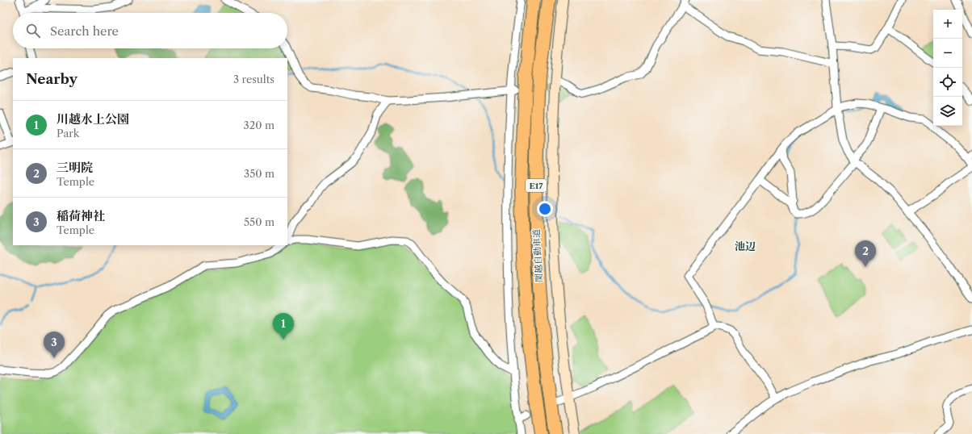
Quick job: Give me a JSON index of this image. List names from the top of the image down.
{
  "streets": {
    "highway": ["E17", "関越自動車道"]
  },
  "districts": ["池辺"],
  "page": {
    "map_buttons": ["+", "−"],
    "search": "Search here",
    "heading": ["Nearby", "3 results"],
    "list": [
      {
        "mark": "1",
        "name": "川越水上公園",
        "note": "Park",
        "value": "320 m"
      },
      {
        "mark": "2",
        "name": "三明院",
        "note": "Temple",
        "value": "350 m"
      },
      {
        "mark": "3",
        "name": "稲荷神社",
        "note": "Temple",
        "value": "550 m"
      }
    ],
    "pins": ["2", "1", "3"]
  }
}
